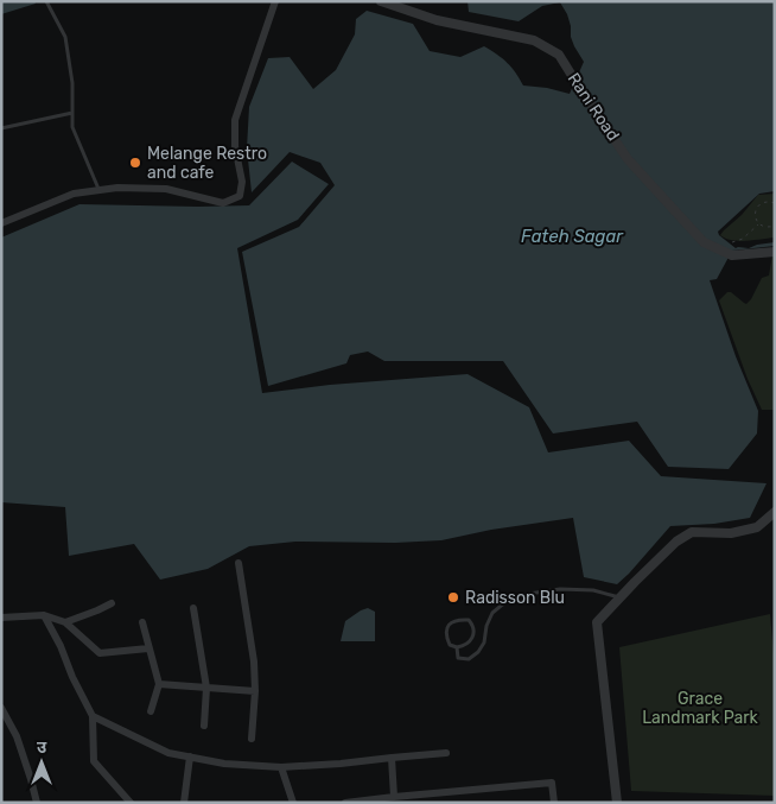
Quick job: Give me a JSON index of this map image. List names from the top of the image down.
{
  "streets": {
    "street": ["Rani Road"]
  },
  "water": ["Fateh Sagar"],
  "parks": ["Grace Landmark Park"],
  "places": ["Melange Restro and cafe", "Radisson Blu"],
  "north": "top"
}
